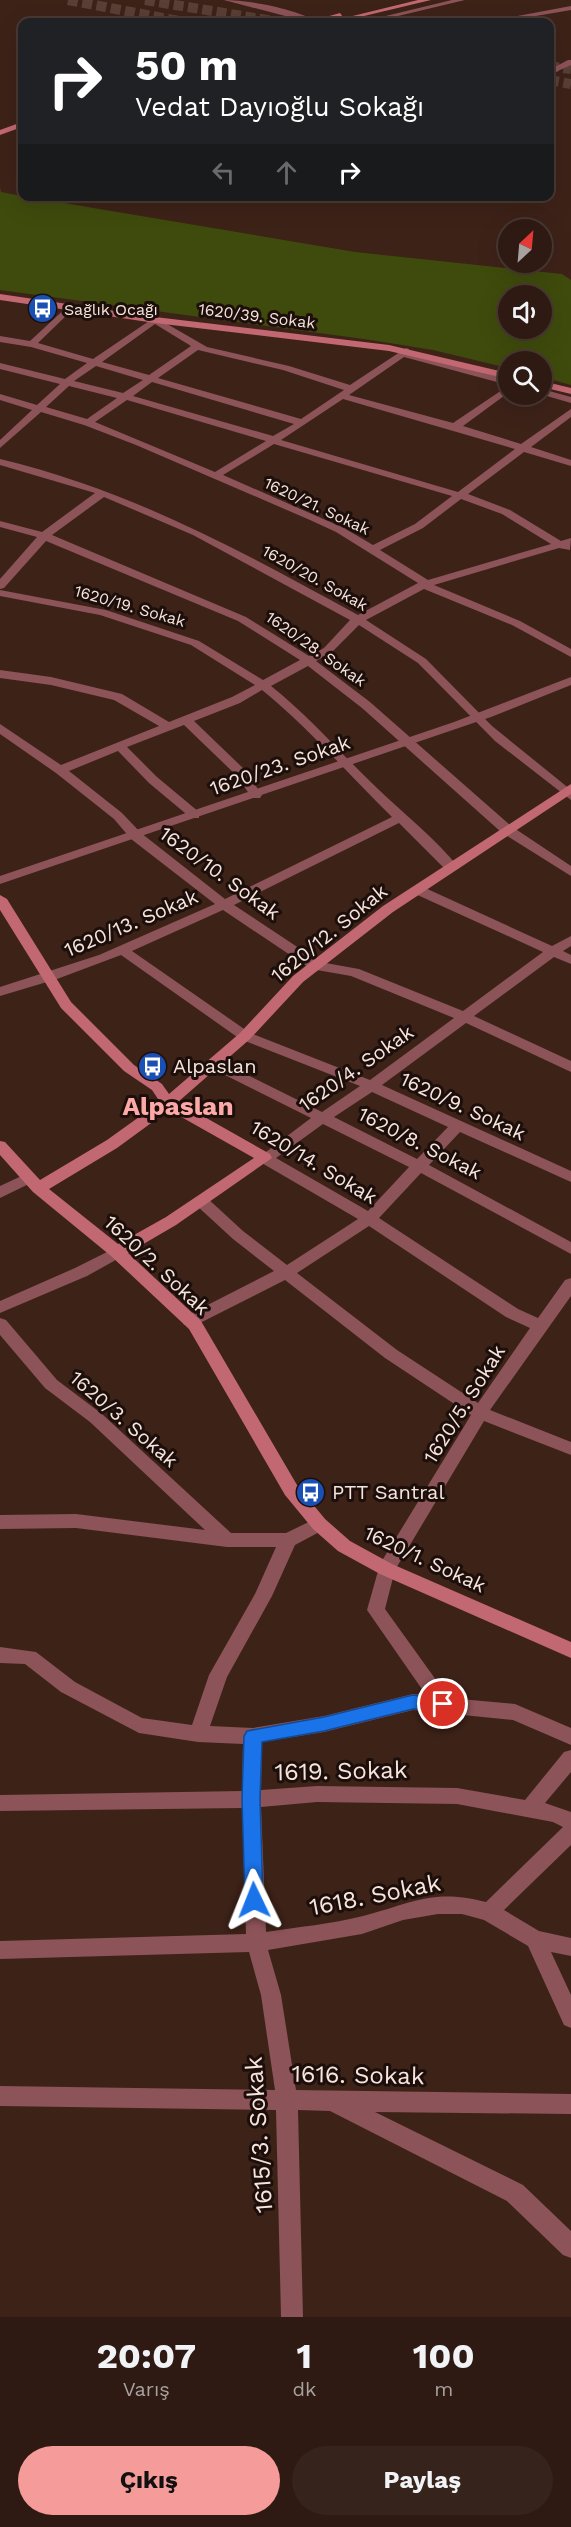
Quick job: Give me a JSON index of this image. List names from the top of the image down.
{
  "streets": {
    "main road": [
      "1620/39. Sokak",
      "1620/12. Sokak",
      "1620/4. Sokak",
      "1620/14. Sokak",
      "1620/2. Sokak",
      "1620/1. Sokak"
    ],
    "street": [
      "1620/21. Sokak",
      "1620/20. Sokak",
      "1620/19. Sokak",
      "1620/28. Sokak",
      "1620/23. Sokak",
      "1620/10. Sokak",
      "1620/13. Sokak",
      "1620/9. Sokak",
      "1620/8. Sokak",
      "1620/5. Sokak",
      "1620/3. Sokak",
      "1619. Sokak",
      "1618. Sokak",
      "1616. Sokak",
      "1615/3. Sokak"
    ]
  },
  "crossings": [
    ["1620/20. Sokak", "1620/23. Sokak"],
    ["1620/20. Sokak", "1620/12. Sokak"],
    ["1620/19. Sokak", "1620/23. Sokak"],
    ["1620/19. Sokak", "1620/13. Sokak"],
    ["1620/19. Sokak", "1620/12. Sokak"],
    ["1620/28. Sokak", "1620/23. Sokak"],
    ["1620/28. Sokak", "1620/12. Sokak"],
    ["1620/23. Sokak", "1620/10. Sokak"],
    ["1620/10. Sokak", "1620/13. Sokak"],
    ["1620/10. Sokak", "1620/12. Sokak"],
    ["1620/10. Sokak", "1620/4. Sokak"],
    ["1620/13. Sokak", "1620/9. Sokak"],
    ["1620/13. Sokak", "1620/14. Sokak"],
    ["1620/12. Sokak", "1620/9. Sokak"],
    ["1620/12. Sokak", "1620/8. Sokak"],
    ["1620/12. Sokak", "1620/14. Sokak"],
    ["1620/12. Sokak", "1620/2. Sokak"],
    ["1620/4. Sokak", "1620/9. Sokak"],
    ["1620/4. Sokak", "1620/8. Sokak"],
    ["1620/4. Sokak", "1620/14. Sokak"],
    ["1620/4. Sokak", "1620/2. Sokak"],
    ["1620/14. Sokak", "1620/5. Sokak"],
    ["1620/2. Sokak", "1620/1. Sokak"],
    ["1620/5. Sokak", "1620/1. Sokak"],
    ["1619. Sokak", "1615/3. Sokak"],
    ["1618. Sokak", "1615/3. Sokak"],
    ["1616. Sokak", "1615/3. Sokak"]
  ],
  "districts": ["Alpaslan"],
  "places": {
    "bus stop": ["Sağlık Ocağı", "Alpaslan", "PTT Santral"]
  },
  "north": "top right",
  "page": {
    "turn": ["50 m", "Vedat Dayıoğlu Sokağı"],
    "eta": [
      "20:07",
      "Varış",
      "1",
      "dk",
      "100",
      "m"
    ],
    "buttons": ["Çıkış", "Paylaş"]
  }
}
